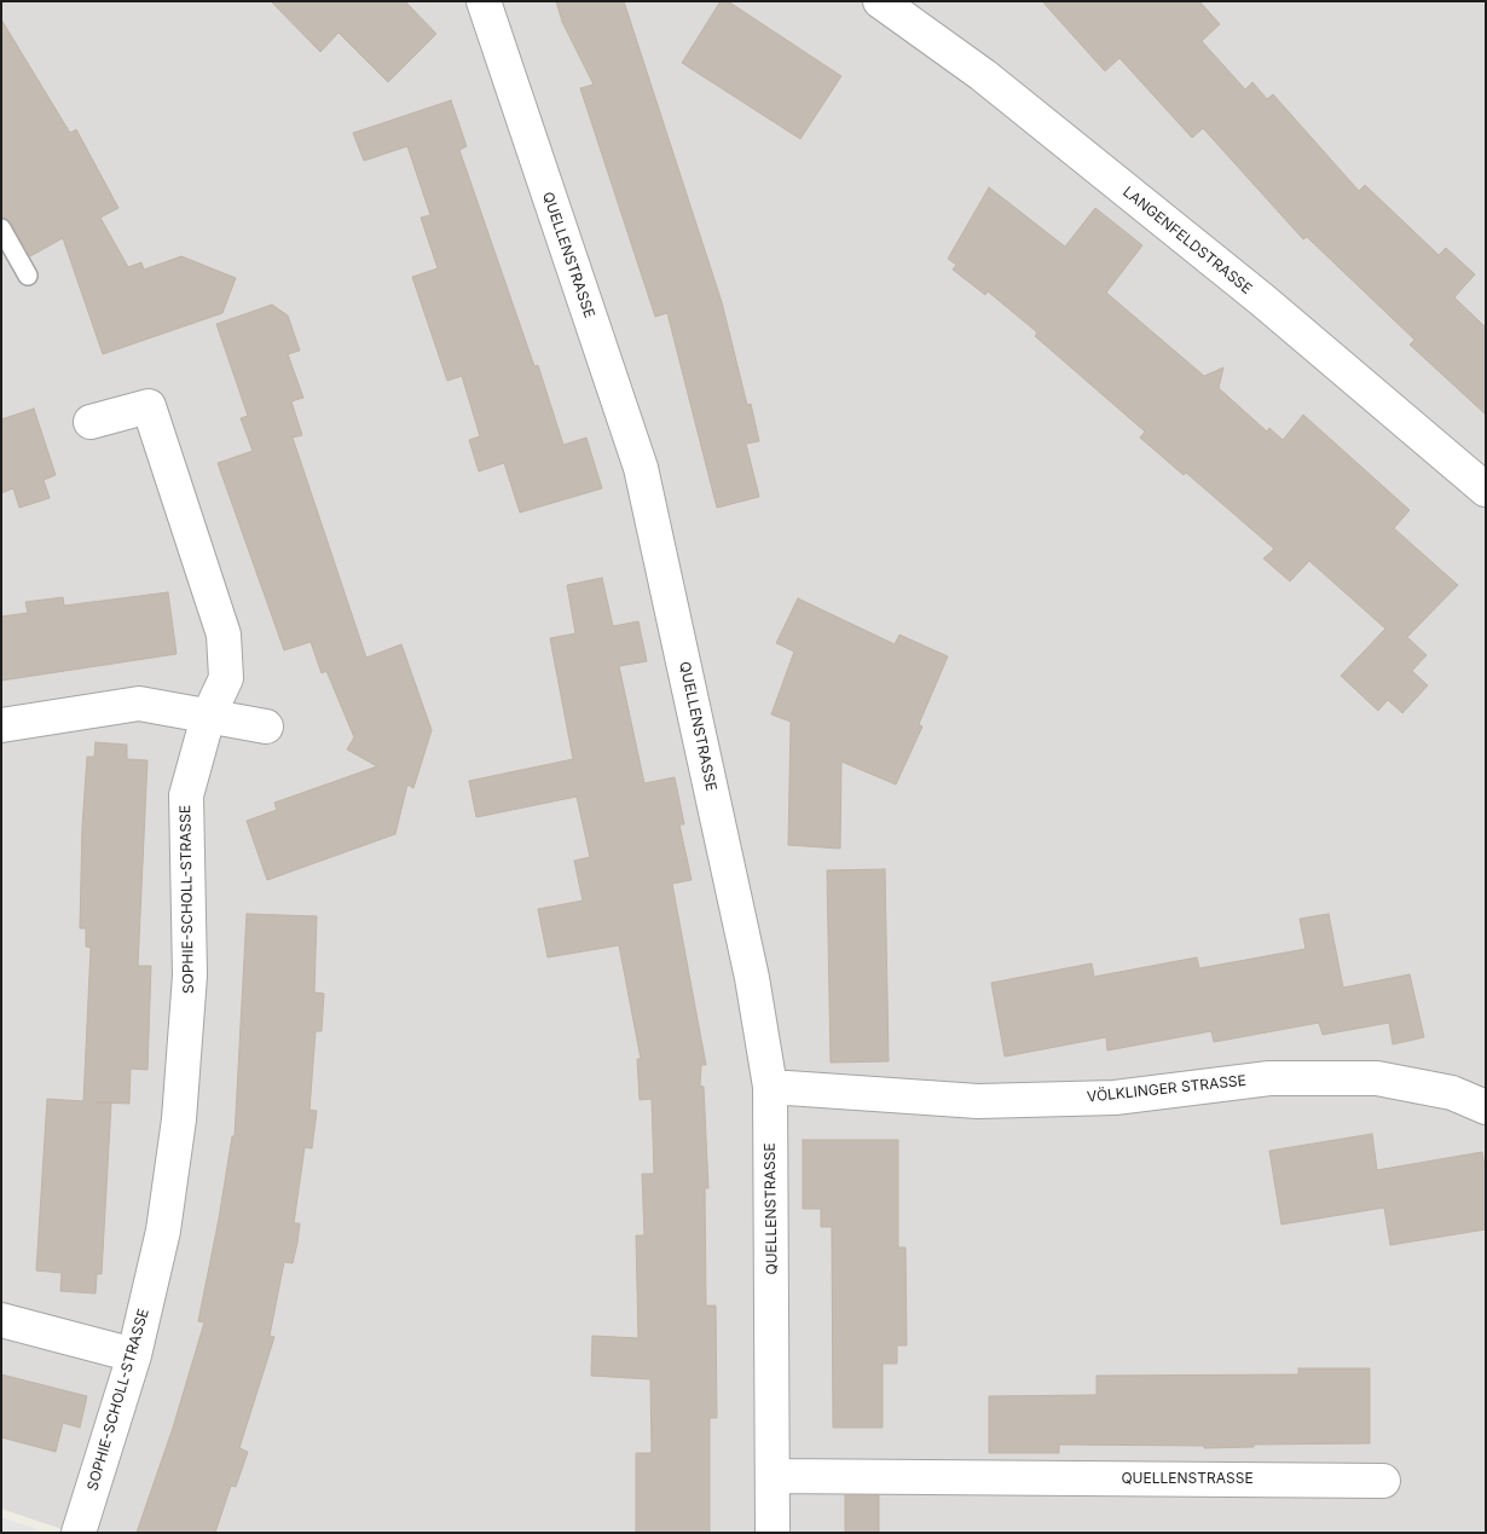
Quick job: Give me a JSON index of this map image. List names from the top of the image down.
{
  "streets": {
    "street": [
      "LANGENFELDSTRASSE",
      "QUELLENSTRASSE",
      "SOPHIE-SCHOLL-STRASSE",
      "VÖLKLINGER STRASSE"
    ]
  },
  "crossings": [
    ["QUELLENSTRASSE", "VÖLKLINGER STRASSE"]
  ]
}
